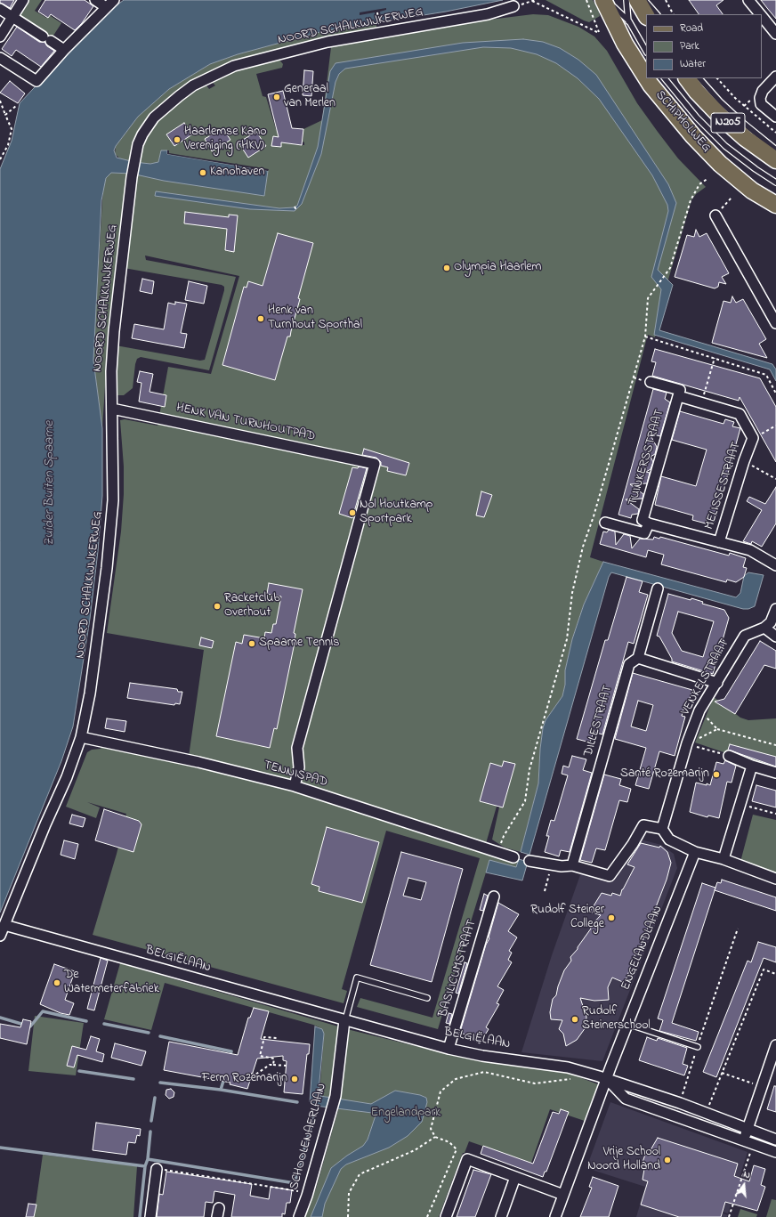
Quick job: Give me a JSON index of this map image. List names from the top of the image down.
{
  "streets": {
    "main road": ["SCHIPHOLWEG", "N205"],
    "street": [
      "NOORD SCHALKWIJKERWEG",
      "HENK VAN TURNHOUTPAD",
      "TUINKERSSTRAAT",
      "MELISSESTRAAT",
      "VENKELSTRAAT",
      "DILLESTRAAT",
      "TENNISPAD",
      "ENGELANDLAAN",
      "BELGIËLAAN",
      "BASILICUMSTRAAT",
      "SCHOOLENAERLAAN"
    ]
  },
  "crossings": [
    ["NOORD SCHALKWIJKERWEG", "HENK VAN TURNHOUTPAD"],
    ["NOORD SCHALKWIJKERWEG", "TENNISPAD"],
    ["NOORD SCHALKWIJKERWEG", "BELGIËLAAN"],
    ["HENK VAN TURNHOUTPAD", "TENNISPAD"],
    ["TUINKERSSTRAAT", "MELISSESTRAAT"],
    ["ENGELANDLAAN", "BELGIËLAAN"],
    ["BELGIËLAAN", "BASILICUMSTRAAT"],
    ["BELGIËLAAN", "SCHOOLENAERLAAN"]
  ],
  "water": ["Zuider Buiten Spaarne"],
  "parks": ["Engelandpark"],
  "places": [
    "Generaal van Merlen",
    "Haarlemse Kano Vereniging (HKV)",
    "Kanohaven",
    "Olympia Haarlem",
    "Henk van Turnhout Sporthal",
    "Nol Houtkamp Sportpark",
    "Racketclub Overhout",
    "Spaarne Tennis",
    "Santé Rozemarijn",
    "Rudolf Steiner College",
    "De Watermeterfabriek",
    "Rudolf Steinerschool",
    "Ferm Rozemarijn",
    "Vrije School Noord Holland"
  ],
  "legend": ["Road", "Park", "Water"],
  "north": "top"
}
